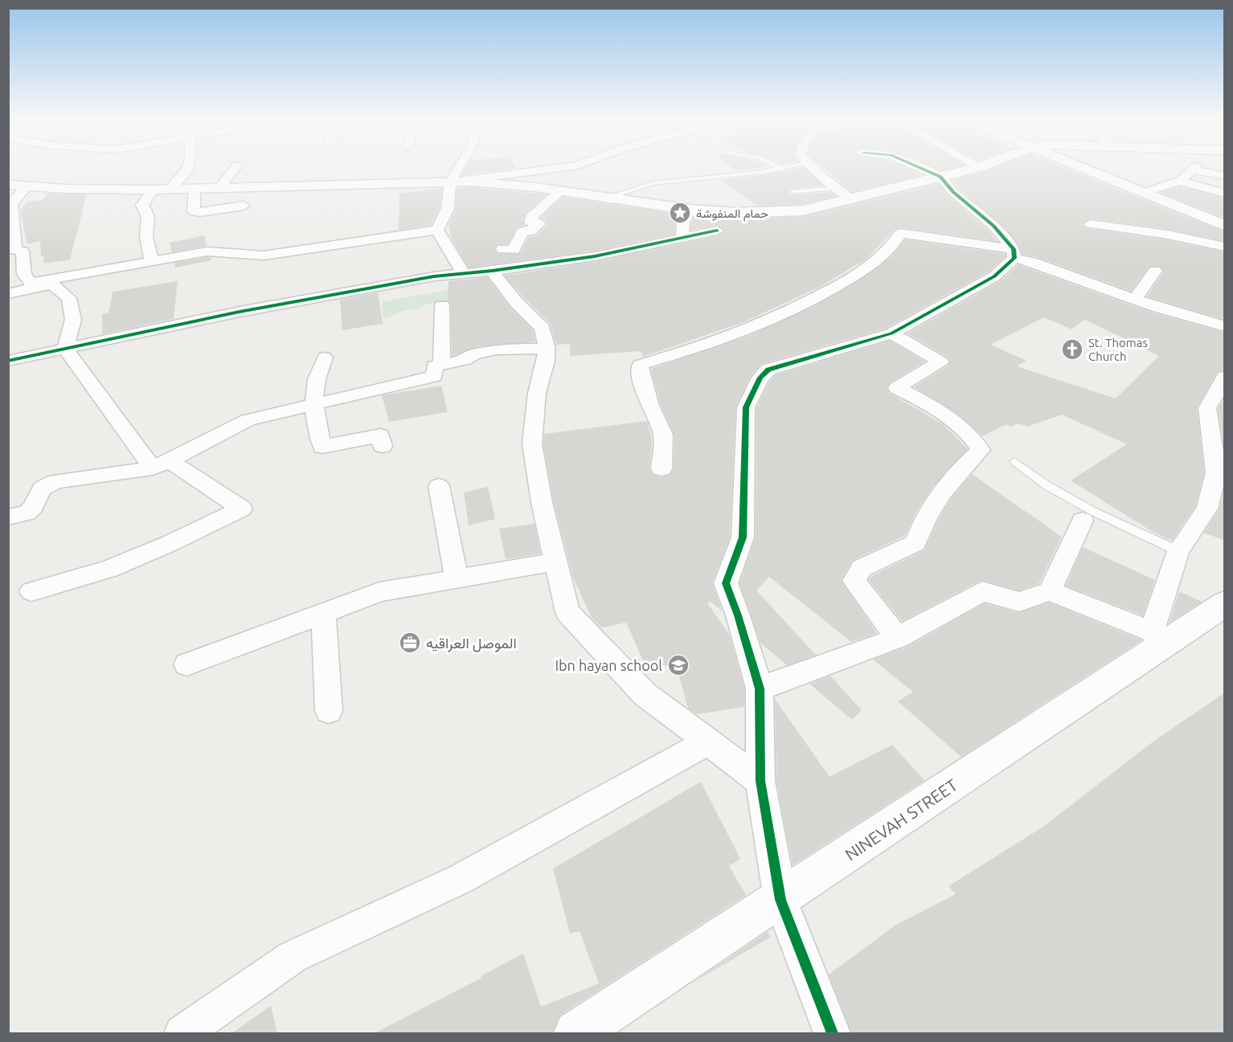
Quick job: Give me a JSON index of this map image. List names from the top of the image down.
{
  "streets": {
    "main road": ["NINEVAH STREET"]
  },
  "places": {
    "place": ["حمام المنفوشة"],
    "church": ["St. Thomas Church"],
    "office": ["الموصل العراقيه"],
    "school or university": ["Ibn hayan school"]
  }
}
